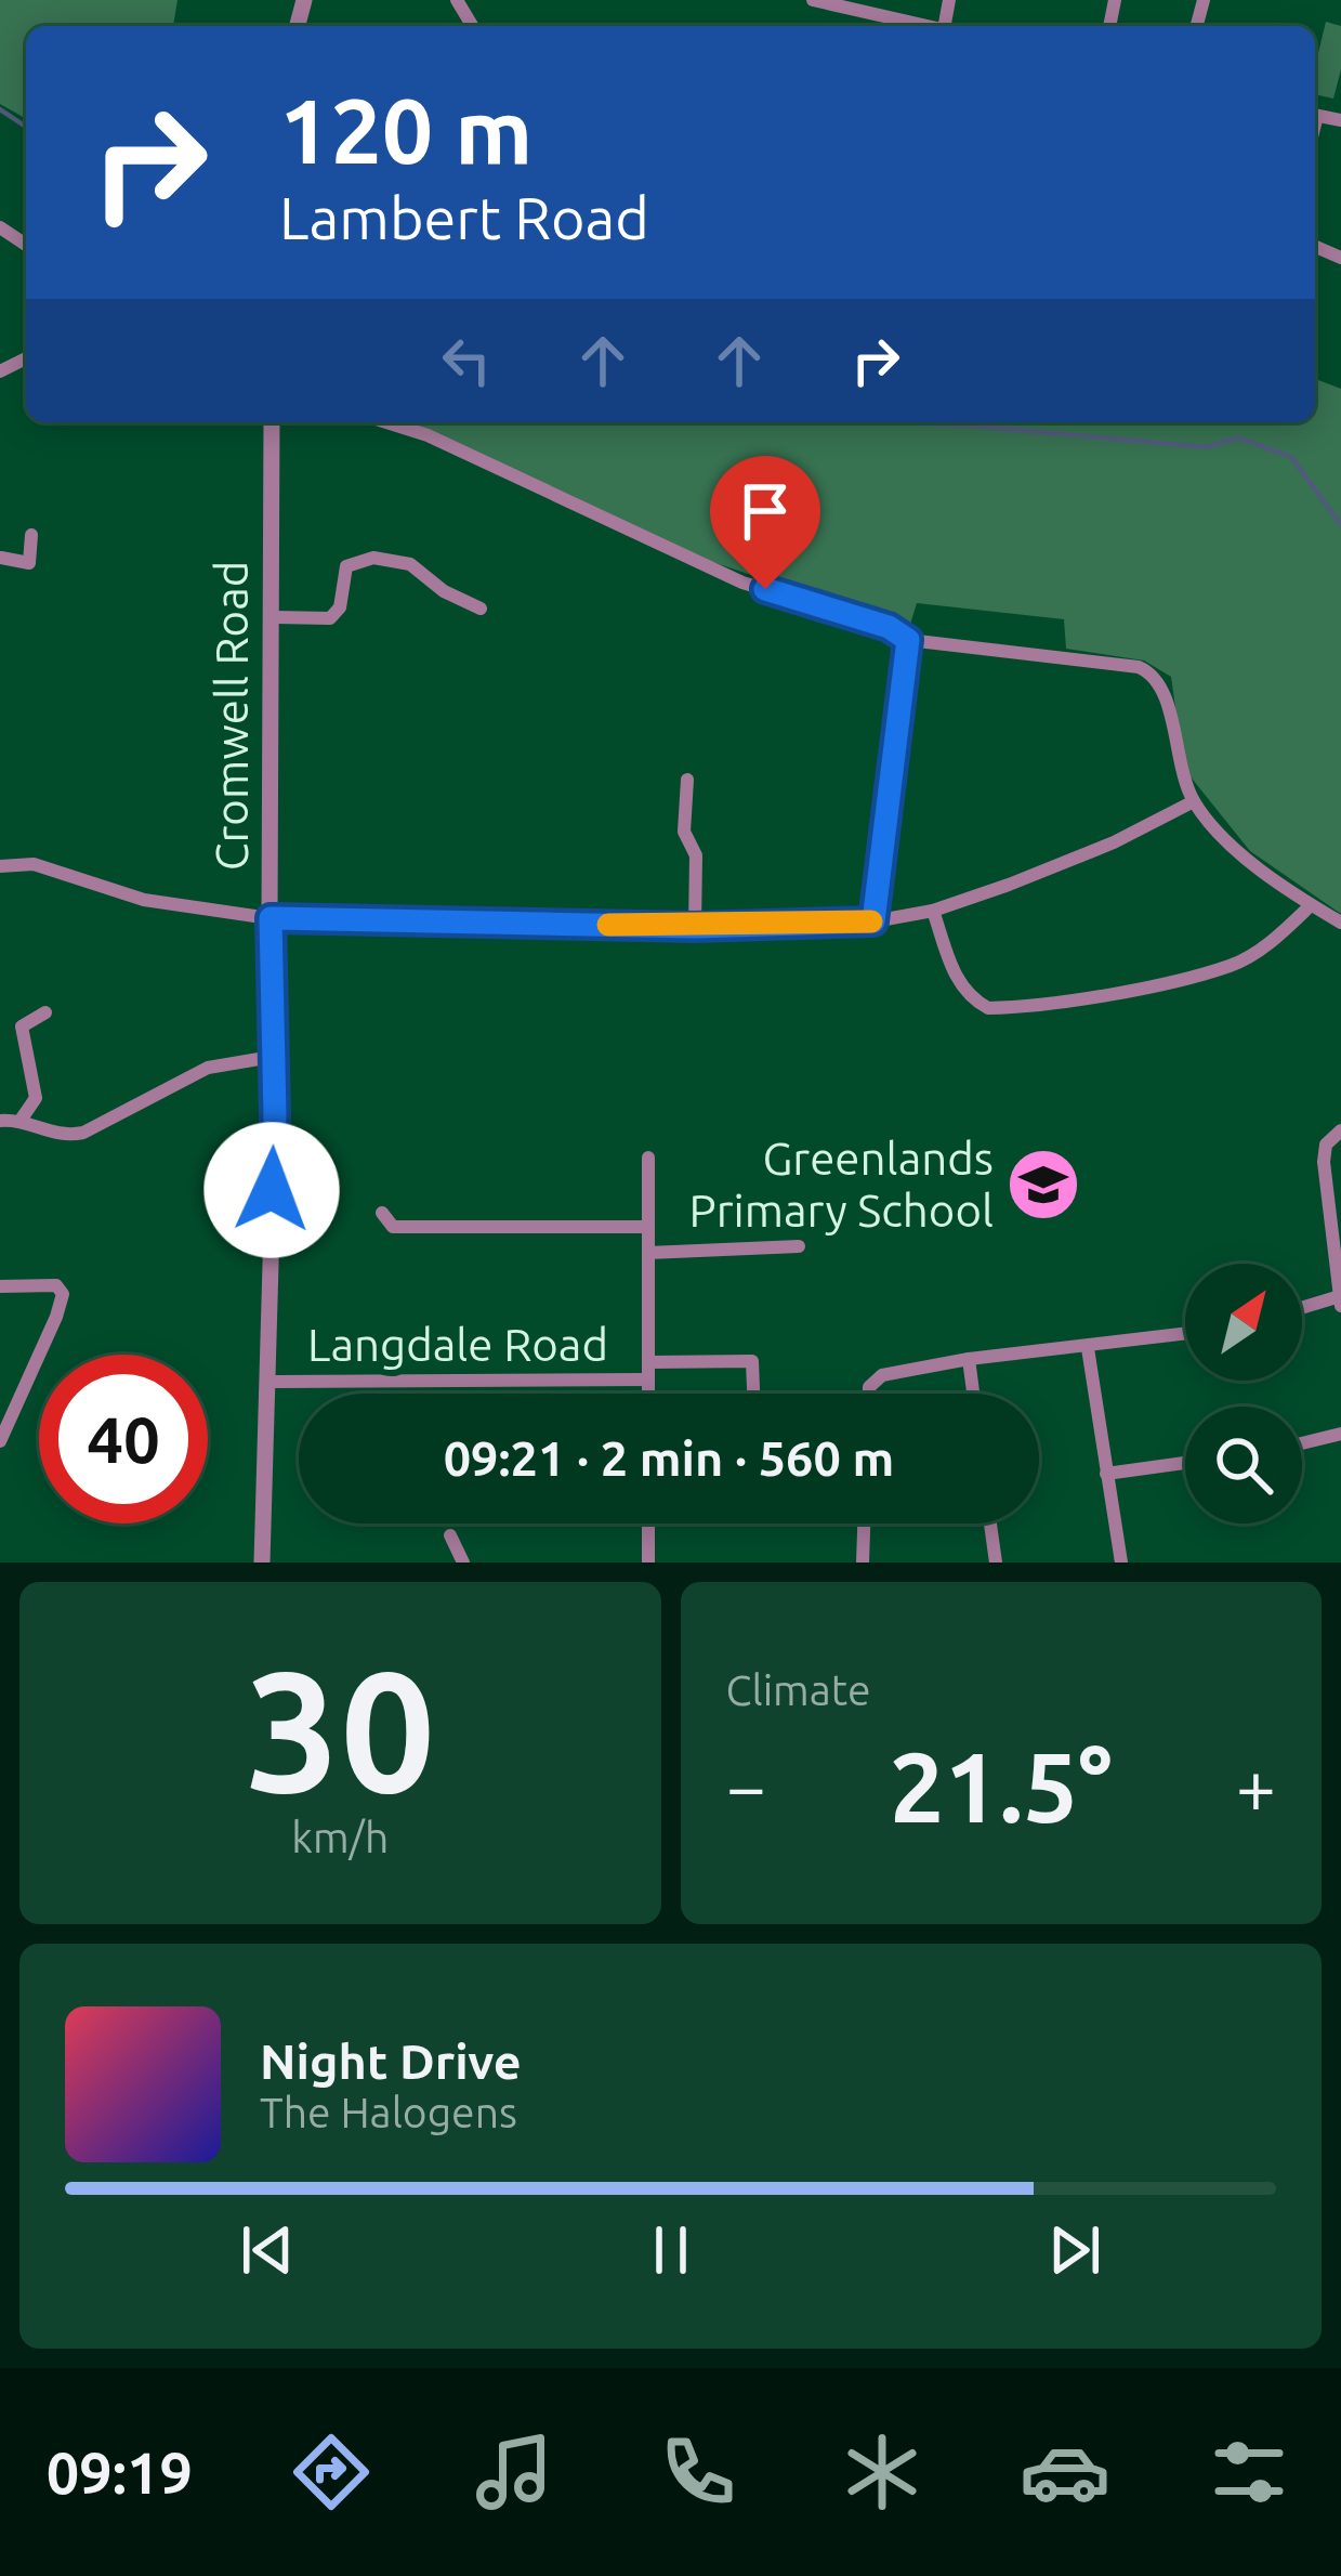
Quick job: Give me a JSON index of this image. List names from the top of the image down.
{
  "streets": {
    "street": ["Cromwell Road", "Langdale Road"]
  },
  "crossings": [
    ["Cromwell Road", "Langdale Road"]
  ],
  "places": {
    "school or university": ["Greenlands Primary School"]
  },
  "north": "top right",
  "page": {
    "turn": ["120 m", "Lambert Road"],
    "limit": "40",
    "trip": "09:21 · 2 min · 560 m",
    "tile": [
      ["30", "km/h"],
      "Climate"
    ],
    "heat": ["−", "21.5°", "+"],
    "song": ["Night Drive", "The Halogens"],
    "tabs": "09:19"
  }
}
